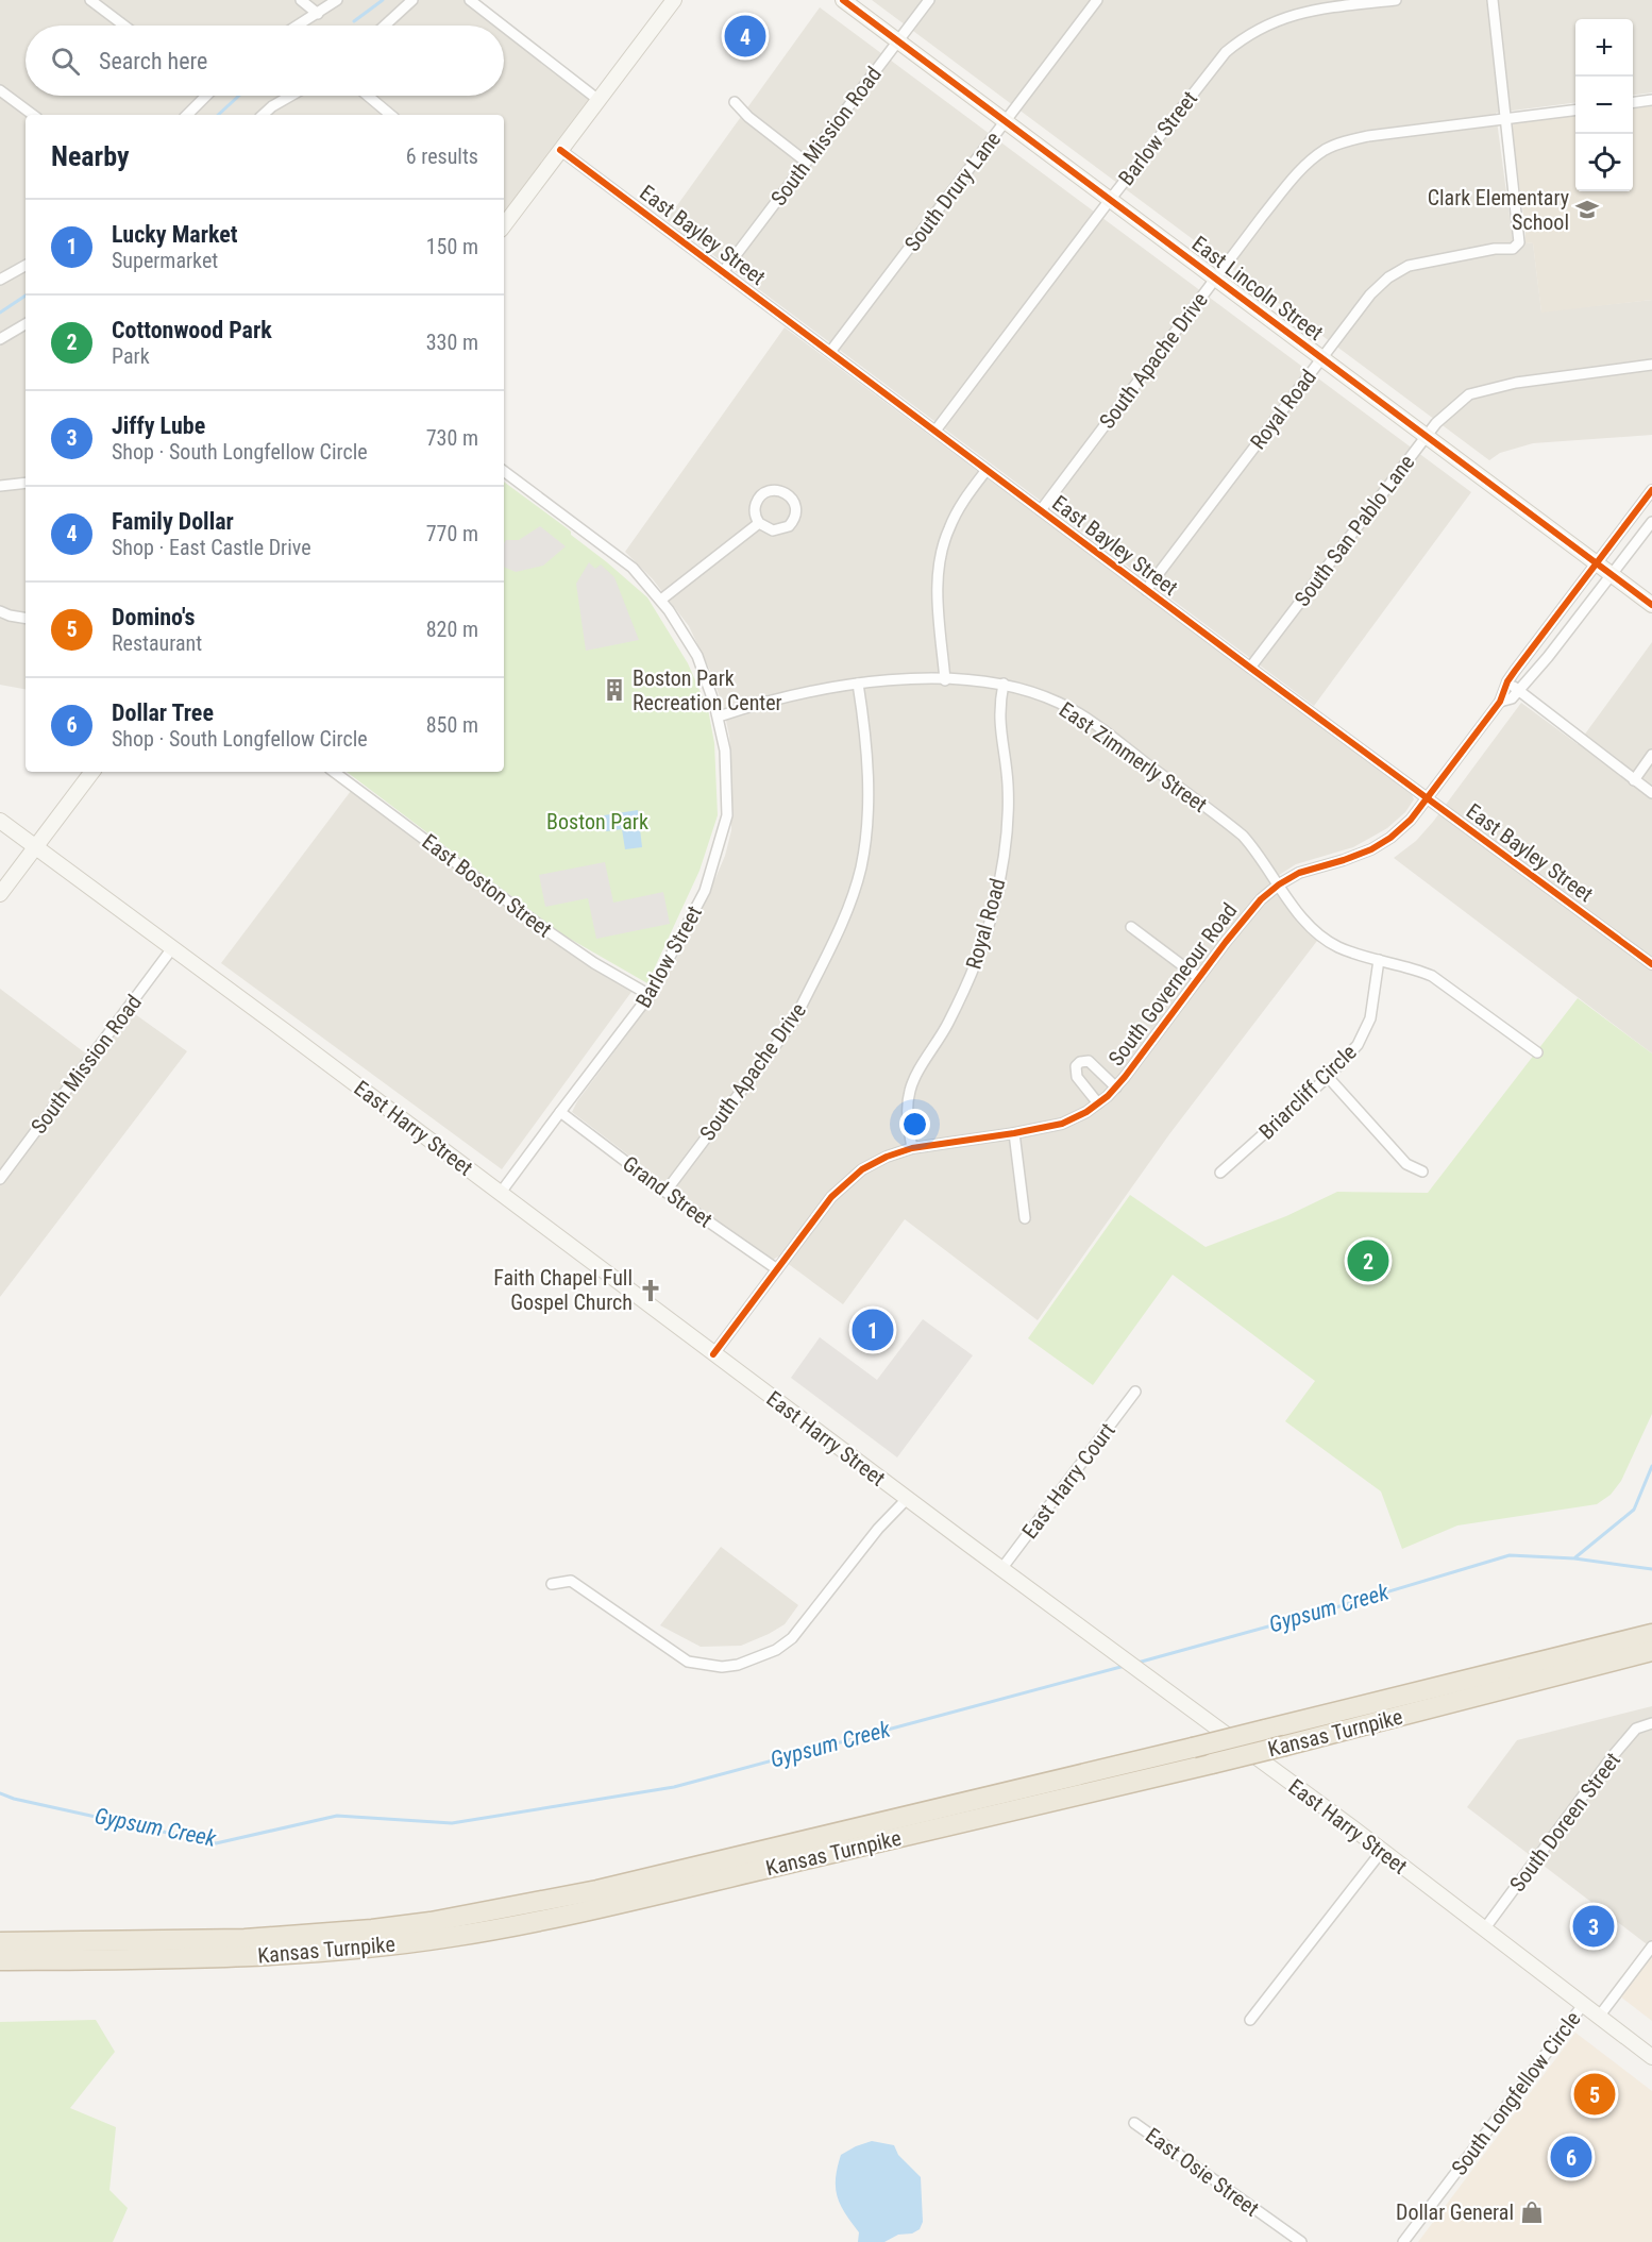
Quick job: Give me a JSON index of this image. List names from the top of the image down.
{
  "streets": {
    "highway": ["Kansas Turnpike"],
    "main road": ["East Lincoln Street", "East Harry Street"],
    "street": [
      "South Mission Road",
      "Barlow Street",
      "South Drury Lane",
      "East Bayley Street",
      "South Apache Drive",
      "Royal Road",
      "South San Pablo Lane",
      "East Zimmerly Street",
      "East Boston Street",
      "South Governeour Road",
      "Briarcliff Circle",
      "Grand Street",
      "East Harry Court",
      "South Doreen Street",
      "South Longfellow Circle",
      "East Osie Street"
    ]
  },
  "crossings": [
    ["South Mission Road", "East Bayley Street"],
    ["South Mission Road", "East Lincoln Street"],
    ["South Mission Road", "East Harry Street"],
    ["Barlow Street", "East Bayley Street"],
    ["Barlow Street", "East Lincoln Street"],
    ["Barlow Street", "East Zimmerly Street"],
    ["Barlow Street", "East Boston Street"],
    ["Barlow Street", "East Harry Street"],
    ["Barlow Street", "Grand Street"],
    ["South Drury Lane", "East Bayley Street"],
    ["South Drury Lane", "East Lincoln Street"],
    ["East Bayley Street", "South Apache Drive"],
    ["East Bayley Street", "Royal Road"],
    ["East Bayley Street", "South San Pablo Lane"],
    ["East Bayley Street", "South Governeour Road"],
    ["East Lincoln Street", "South Apache Drive"],
    ["East Lincoln Street", "Royal Road"],
    ["East Lincoln Street", "South San Pablo Lane"],
    ["East Lincoln Street", "South Governeour Road"],
    ["South Apache Drive", "Royal Road"],
    ["South Apache Drive", "East Zimmerly Street"],
    ["South Apache Drive", "Grand Street"],
    ["Royal Road", "East Zimmerly Street"],
    ["Royal Road", "South Governeour Road"],
    ["East Zimmerly Street", "South Governeour Road"],
    ["East Zimmerly Street", "Briarcliff Circle"],
    ["South Governeour Road", "East Harry Street"],
    ["South Governeour Road", "Grand Street"],
    ["East Harry Street", "East Harry Court"],
    ["East Harry Street", "South Doreen Street"],
    ["East Harry Street", "South Longfellow Circle"]
  ],
  "water": ["Gypsum Creek"],
  "parks": ["Boston Park"],
  "places": {
    "school or university": ["Clark Elementary School"],
    "building": ["Boston Park Recreation Center"],
    "church": ["Faith Chapel Full Gospel Church"],
    "shop": ["Dollar General"]
  },
  "page": {
    "pins": [
      "4",
      "2",
      "1",
      "3",
      "5",
      "6"
    ],
    "map_buttons": ["+", "−"],
    "search": "Search here",
    "heading": ["Nearby", "6 results"],
    "list": [
      {
        "mark": "1",
        "name": "Lucky Market",
        "note": "Supermarket",
        "value": "150 m"
      },
      {
        "mark": "2",
        "name": "Cottonwood Park",
        "note": "Park",
        "value": "330 m"
      },
      {
        "mark": "3",
        "name": "Jiffy Lube",
        "note": "Shop · South Longfellow Circle",
        "value": "730 m"
      },
      {
        "mark": "4",
        "name": "Family Dollar",
        "note": "Shop · East Castle Drive",
        "value": "770 m"
      },
      {
        "mark": "5",
        "name": "Domino's",
        "note": "Restaurant",
        "value": "820 m"
      },
      {
        "mark": "6",
        "name": "Dollar Tree",
        "note": "Shop · South Longfellow Circle",
        "value": "850 m"
      }
    ]
  }
}
